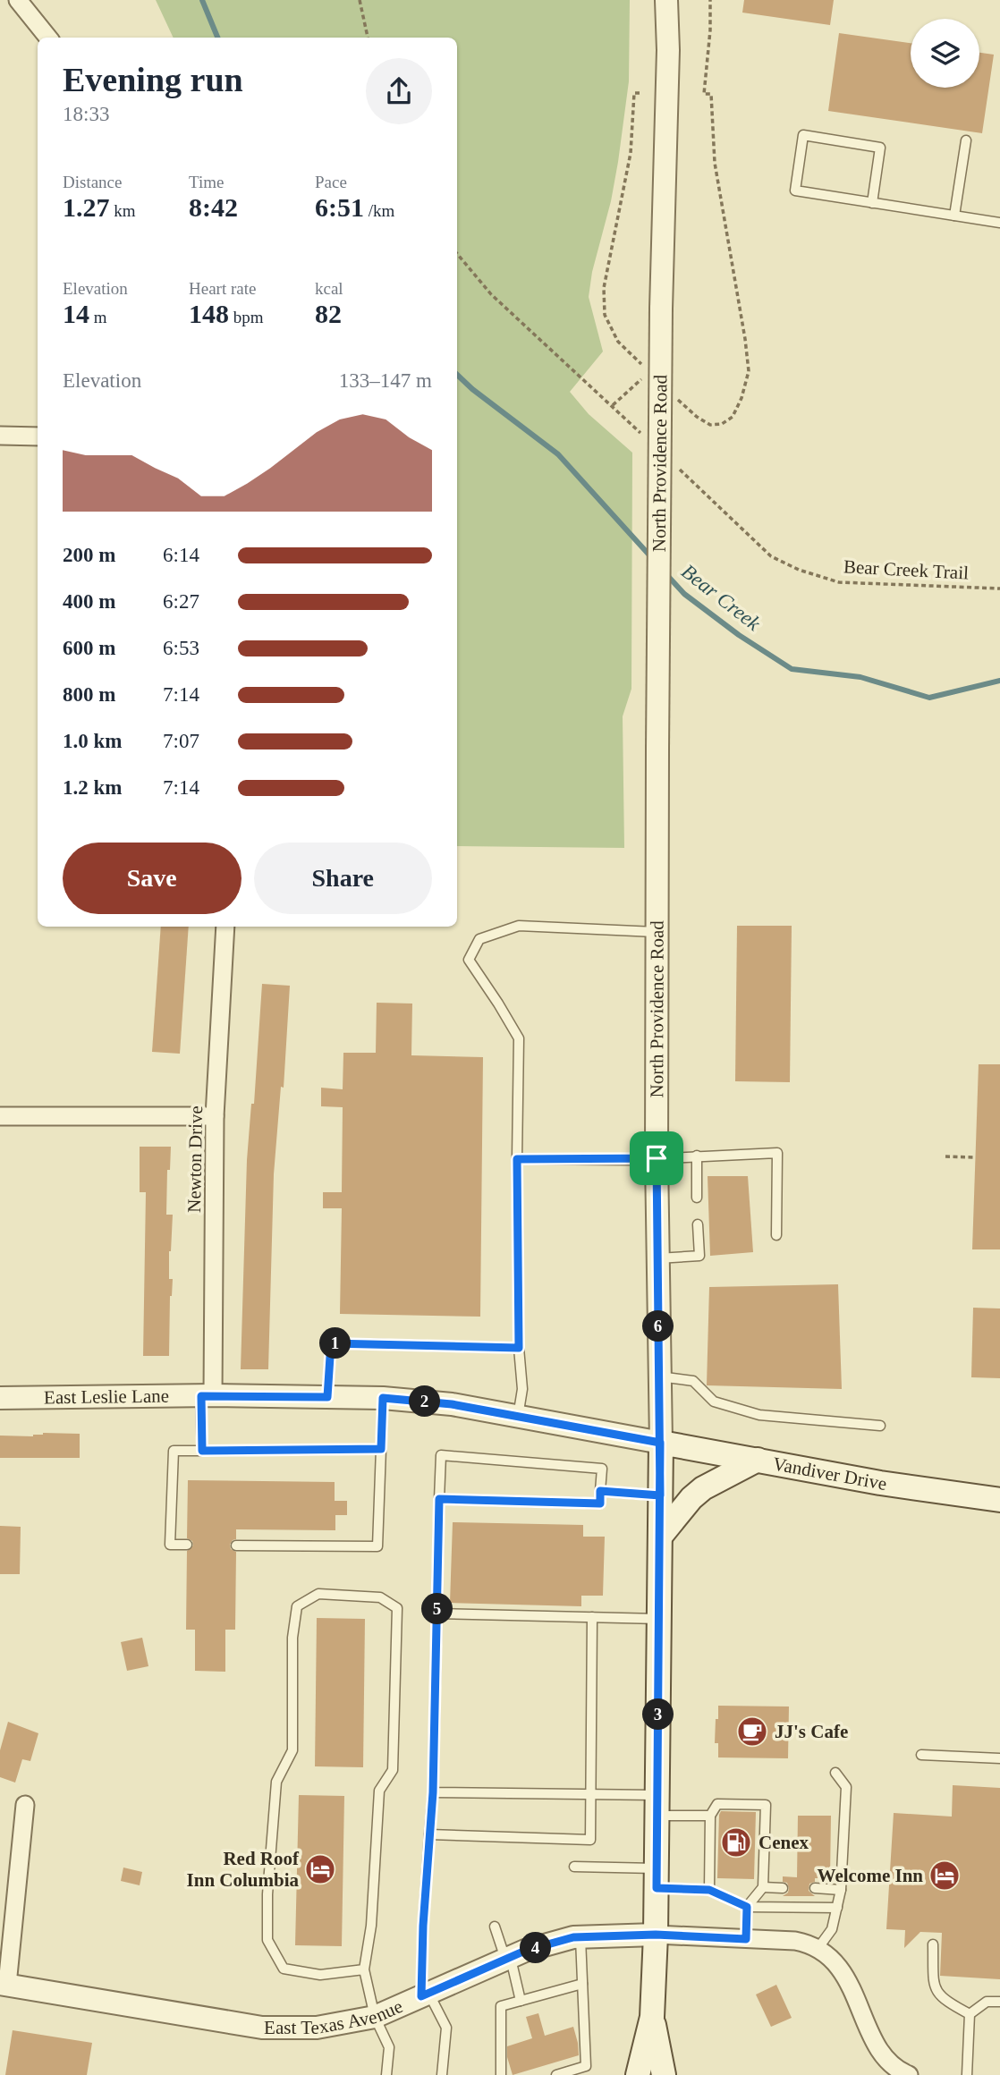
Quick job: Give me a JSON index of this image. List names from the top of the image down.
{
  "streets": {
    "main road": ["North Providence Road", "Vandiver Drive"],
    "street": ["Newton Drive", "East Leslie Lane", "East Texas Avenue"],
    "path": ["Bear Creek Trail"]
  },
  "crossings": [
    ["North Providence Road", "East Leslie Lane"],
    ["North Providence Road", "Vandiver Drive"],
    ["North Providence Road", "East Texas Avenue"],
    ["Newton Drive", "East Leslie Lane"],
    ["East Leslie Lane", "Vandiver Drive"]
  ],
  "water": ["Bear Creek"],
  "places": {
    "cafe": ["JJ's Cafe"],
    "fuel station": ["Cenex"],
    "hotel": ["Red Roof Inn Columbia", "Welcome Inn"]
  },
  "page": {
    "heading": ["Evening run", "18:33"],
    "stats": [
      ["Distance", "1.27 km"],
      ["Time", "8:42"],
      ["Pace", "6:51 /km"],
      ["Elevation", "14 m"],
      ["Heart rate", "148 bpm"],
      ["kcal", "82"]
    ],
    "chart": ["Elevation", "133–147 m"],
    "list": [
      {
        "name": "200 m",
        "note": "6:14"
      },
      {
        "name": "400 m",
        "note": "6:27"
      },
      {
        "name": "600 m",
        "note": "6:53"
      },
      {
        "name": "800 m",
        "note": "7:14"
      },
      {
        "name": "1.0 km",
        "note": "7:07"
      },
      {
        "name": "1.2 km",
        "note": "7:14"
      }
    ],
    "buttons": ["Save", "Share"],
    "pins": [
      "6",
      "1",
      "2",
      "5",
      "3",
      "4"
    ]
  }
}
